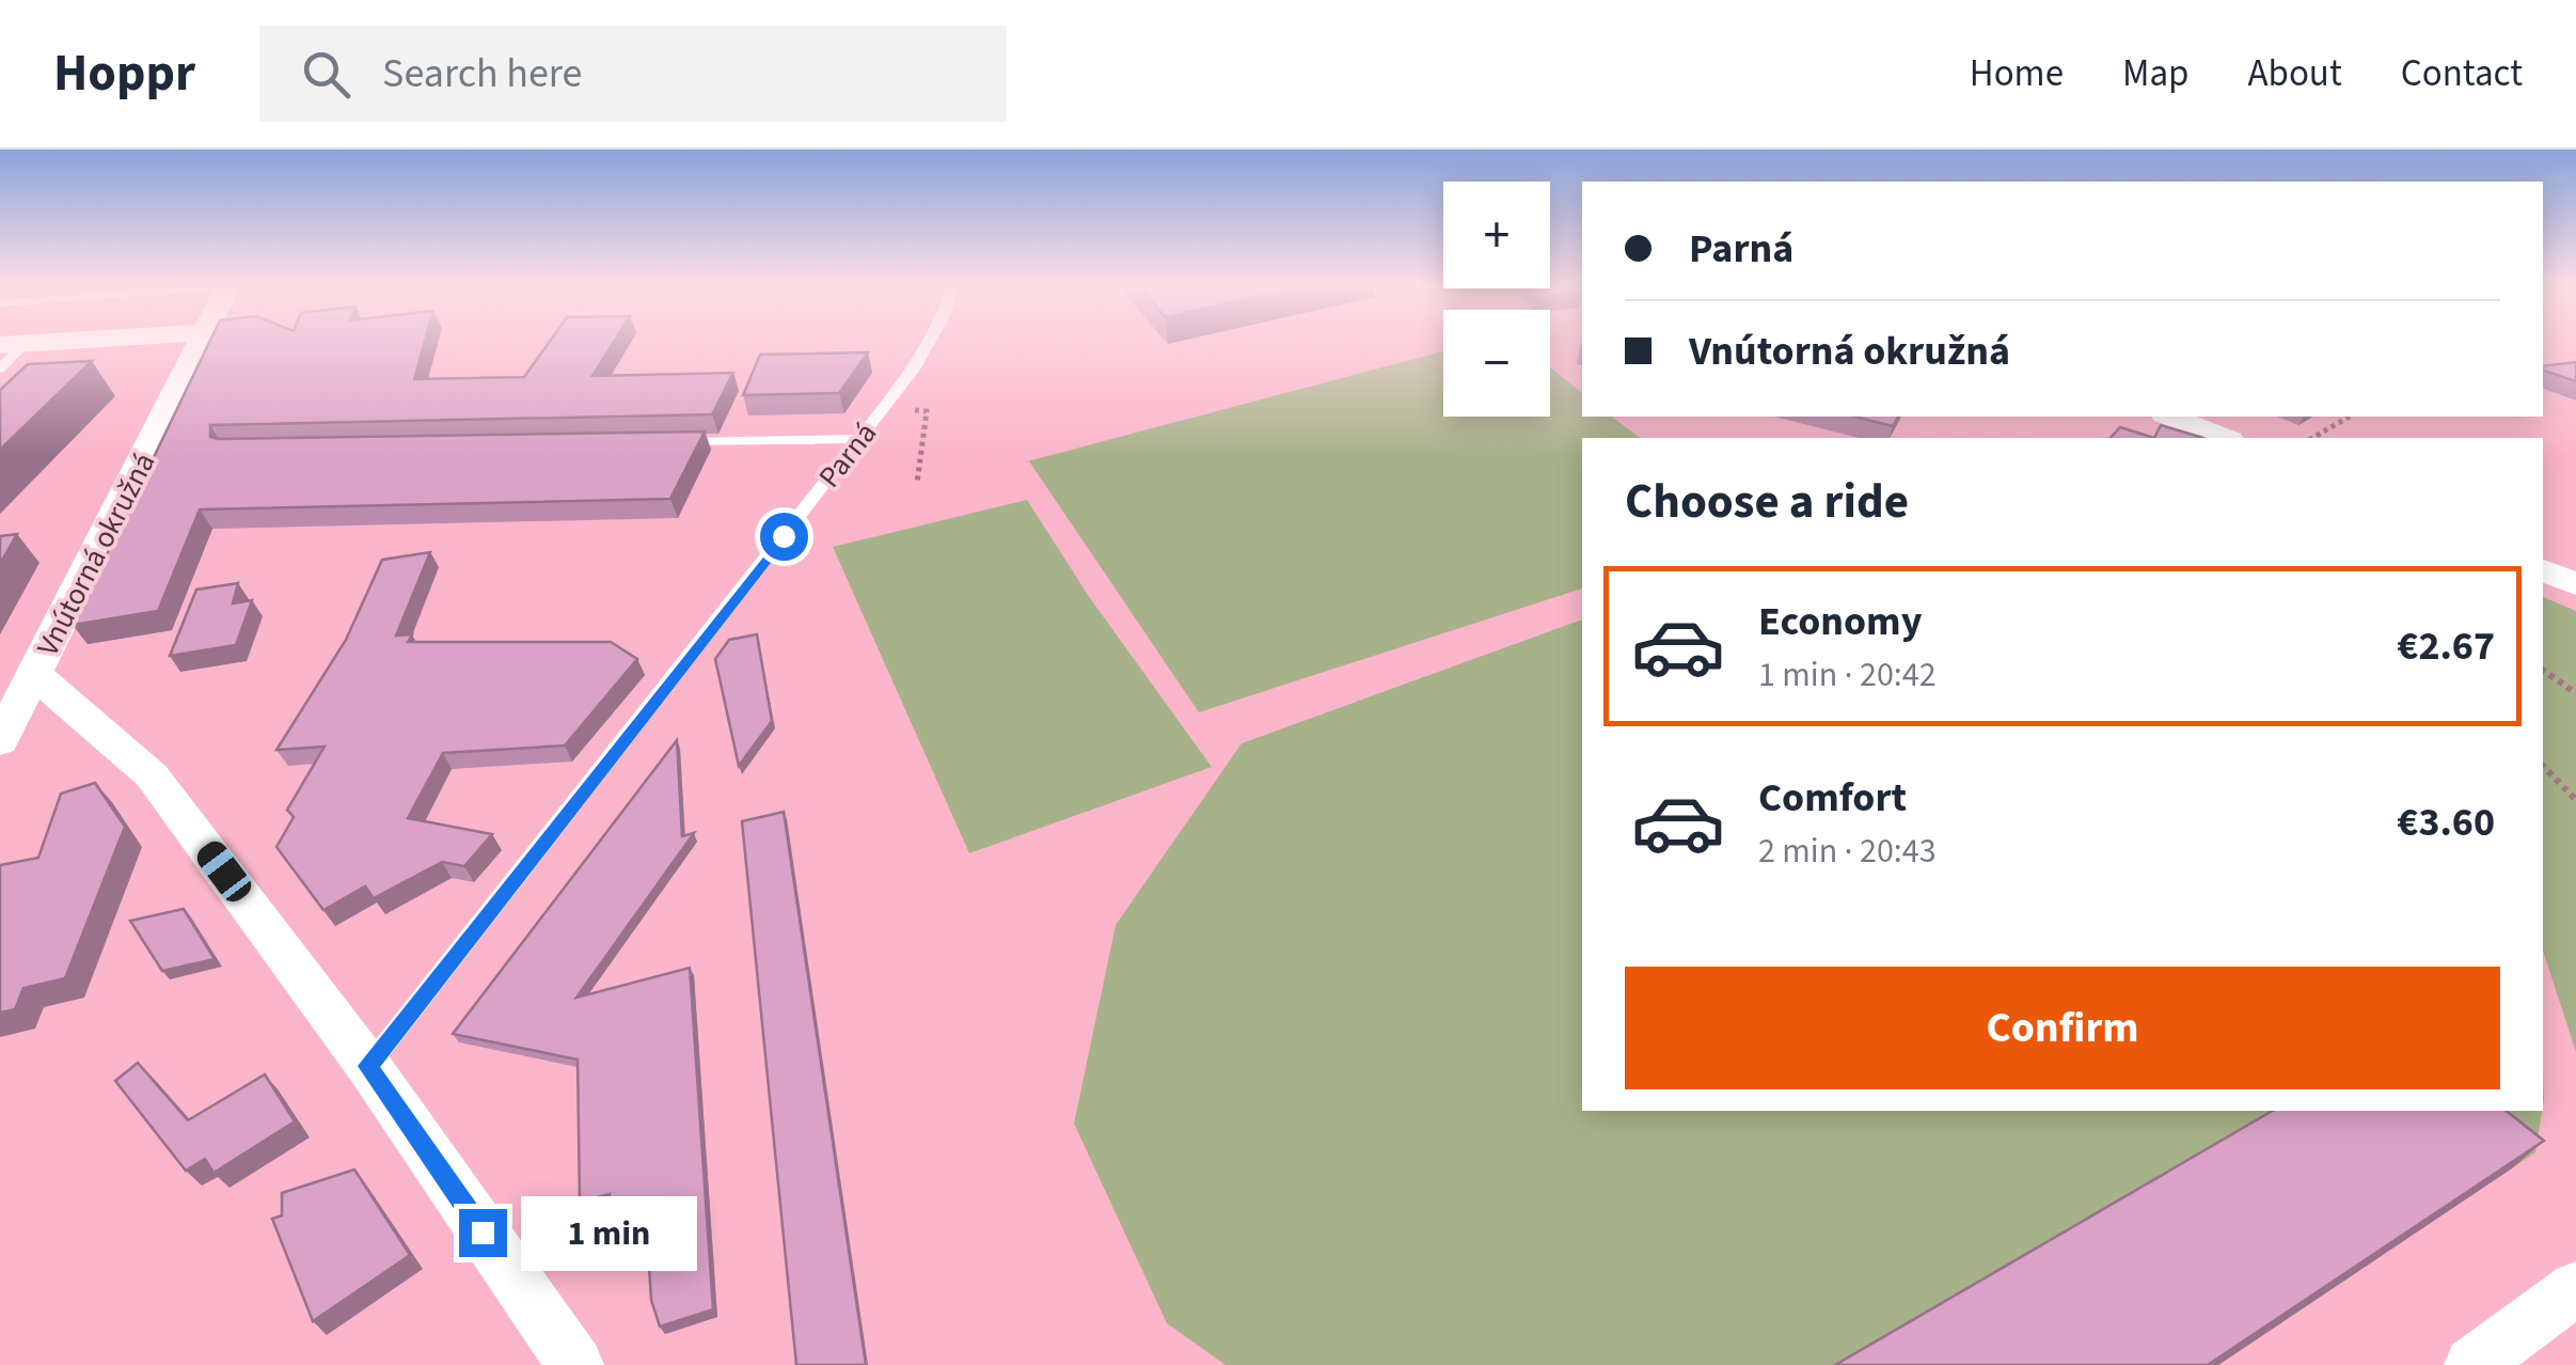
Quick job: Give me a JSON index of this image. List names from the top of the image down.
{
  "streets": {
    "street": ["Vnútorná okružná"],
    "lane": ["Parná"]
  },
  "crossings": [
    ["Parná", "Vnútorná okružná"]
  ],
  "page": {
    "header": "Hoppr",
    "search": "Search here",
    "nav": [
      "Home",
      "Map",
      "About",
      "Contact"
    ],
    "map_buttons": ["+", "−"],
    "banner": ["Parná", "Vnútorná okružná"],
    "heading": "Choose a ride",
    "list": [
      {
        "name": "Economy",
        "note": "1 min · 20:42",
        "value": "€2.67"
      },
      {
        "name": "Comfort",
        "note": "2 min · 20:43",
        "value": "€3.60"
      }
    ],
    "buttons": "Confirm",
    "bubble": "1 min"
  }
}
